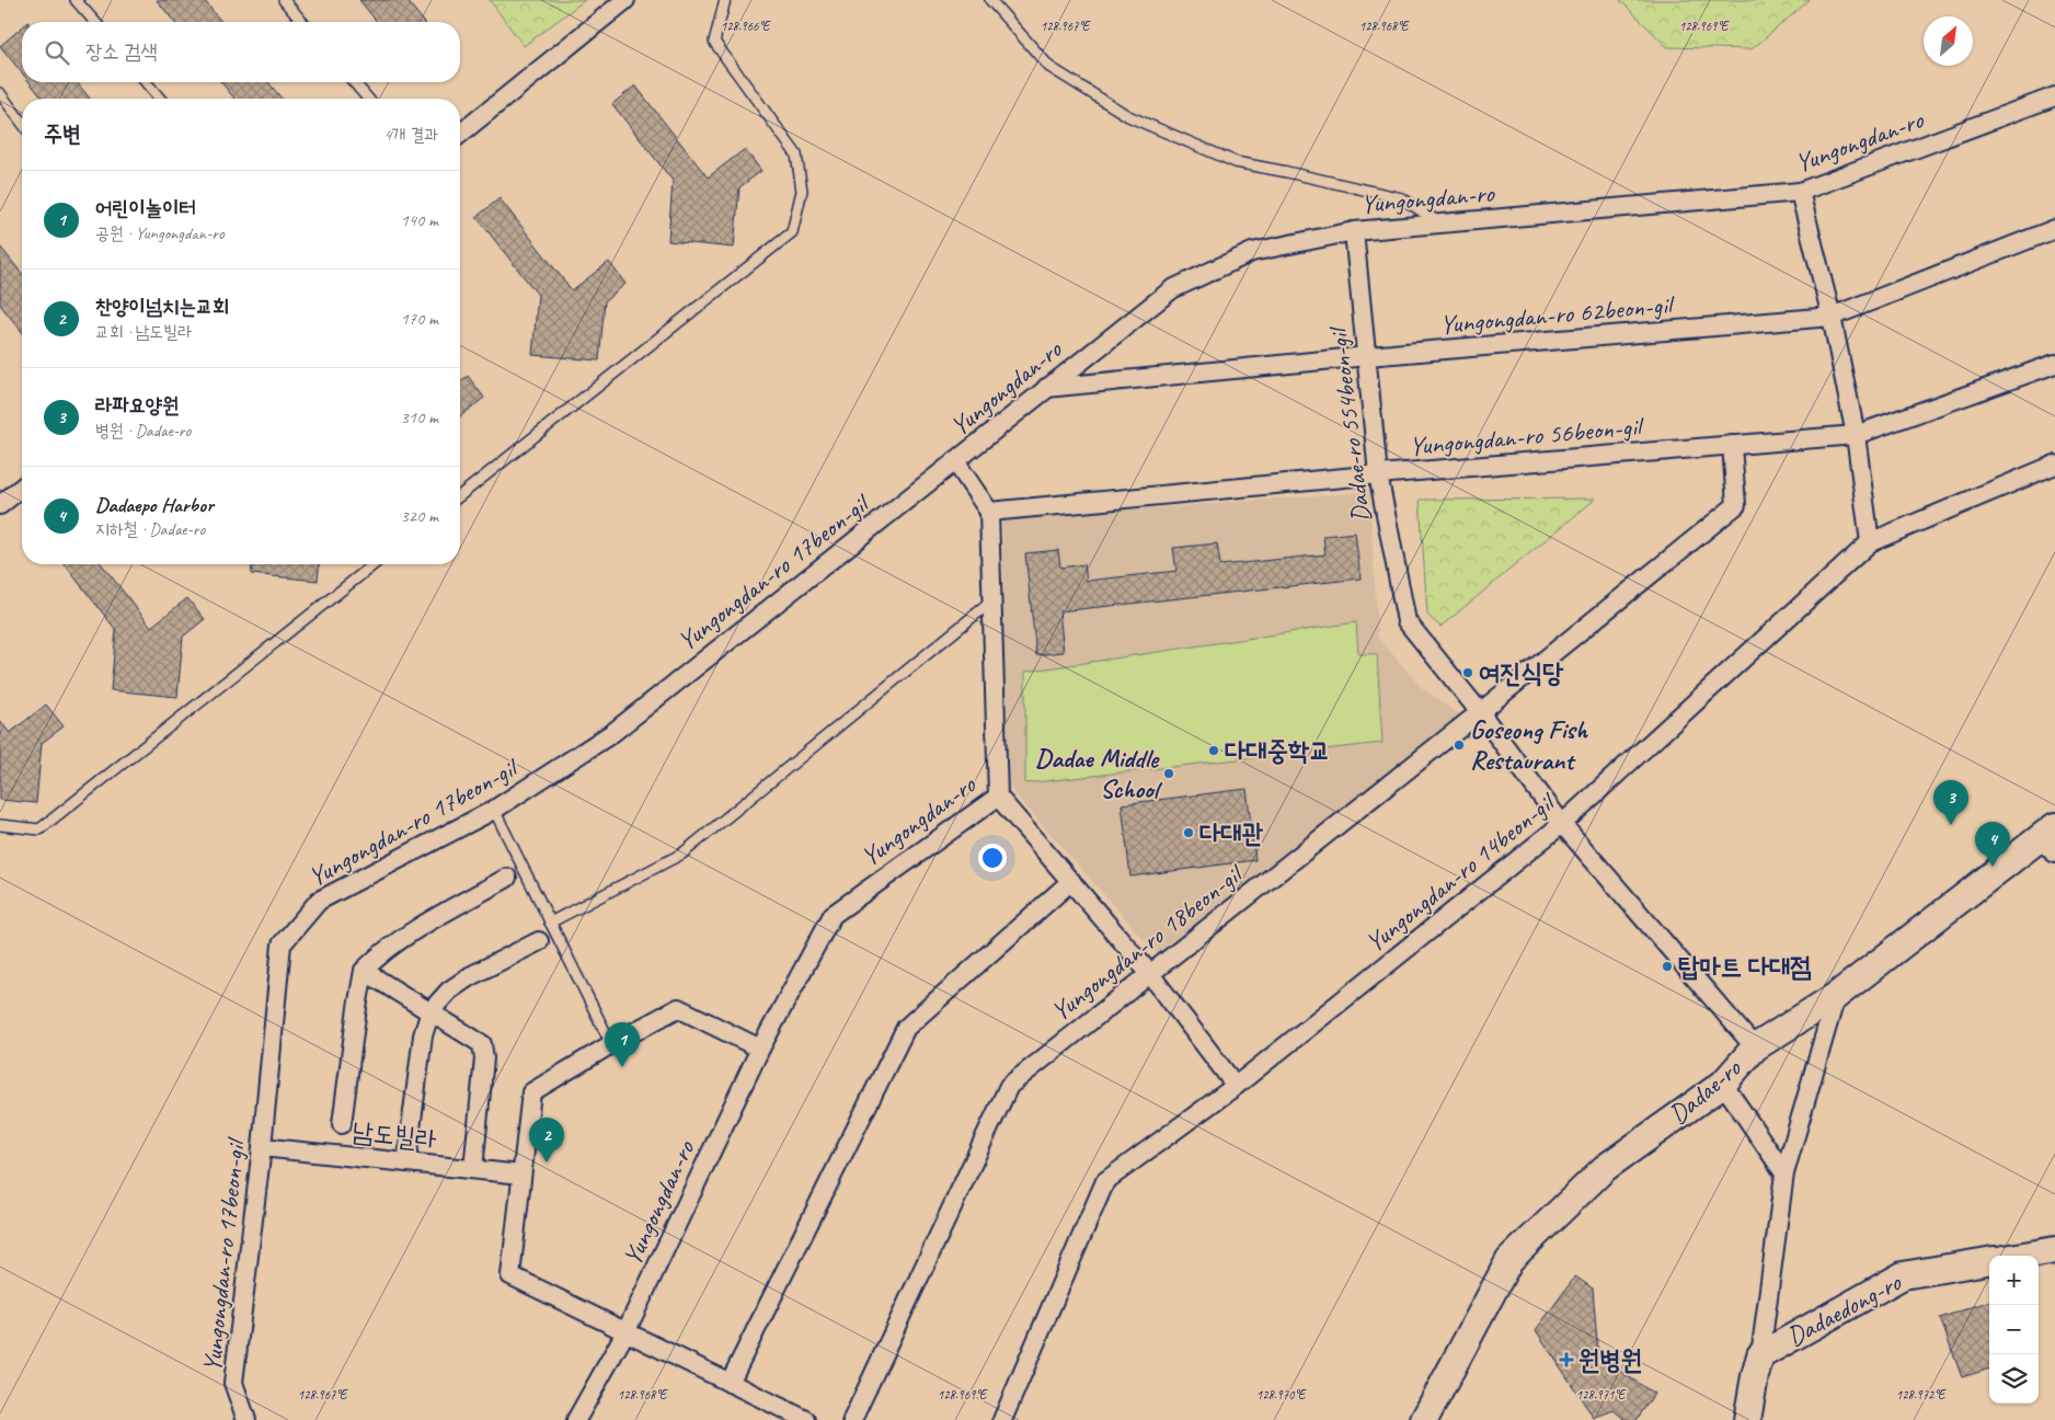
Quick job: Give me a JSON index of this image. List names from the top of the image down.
{
  "streets": {
    "main road": ["Dadae-ro", "Dadaedong-ro"],
    "street": [
      "Yungongdan-ro",
      "Yungongdan-ro 62beon-gil",
      "Dadae-ro 554beon-gil",
      "Yungongdan-ro 56beon-gil",
      "Yungongdan-ro 17beon-gil",
      "Yungongdan-ro 14beon-gil",
      "Yungongdan-ro 18beon-gil",
      "남도빌라"
    ]
  },
  "crossings": [
    ["Yungongdan-ro", "Yungongdan-ro 62beon-gil"],
    ["Yungongdan-ro", "Dadae-ro 554beon-gil"],
    ["Yungongdan-ro", "Yungongdan-ro 56beon-gil"],
    ["Yungongdan-ro", "Yungongdan-ro 17beon-gil"],
    ["Yungongdan-ro 62beon-gil", "Dadae-ro 554beon-gil"],
    ["Dadae-ro 554beon-gil", "Yungongdan-ro 56beon-gil"],
    ["Dadae-ro 554beon-gil", "Yungongdan-ro 14beon-gil"],
    ["Dadae-ro 554beon-gil", "Yungongdan-ro 18beon-gil"],
    ["Dadae-ro 554beon-gil", "Dadae-ro"],
    ["Yungongdan-ro 56beon-gil", "Yungongdan-ro 18beon-gil"],
    ["Yungongdan-ro 17beon-gil", "남도빌라"]
  ],
  "places": {
    "other": [
      "여진식당",
      "Goseong Fish Restaurant",
      "다대중학교",
      "Dadae Middle School",
      "다대관",
      "탑마트 다대점"
    ],
    "health": ["원병원"]
  },
  "north": "top right",
  "page": {
    "search": "장소 검색",
    "heading": ["주변", "4개 결과"],
    "list": [
      {
        "mark": "1",
        "name": "어린이놀이터",
        "note": "공원 · Yungongdan-ro",
        "value": "140 m"
      },
      {
        "mark": "2",
        "name": "찬양이넘치는교회",
        "note": "교회 · 남도빌라",
        "value": "170 m"
      },
      {
        "mark": "3",
        "name": "라파요양원",
        "note": "병원 · Dadae-ro",
        "value": "310 m"
      },
      {
        "mark": "4",
        "name": "Dadaepo Harbor",
        "note": "지하철 · Dadae-ro",
        "value": "320 m"
      }
    ],
    "pins": [
      "3",
      "4",
      "1",
      "2"
    ],
    "map_buttons": ["+", "−"]
  },
  "coordinates": [
    "128.966°E",
    "128.967°E",
    "128.968°E",
    "128.969°E",
    "128.970°E",
    "128.971°E",
    "128.972°E"
  ]
}
